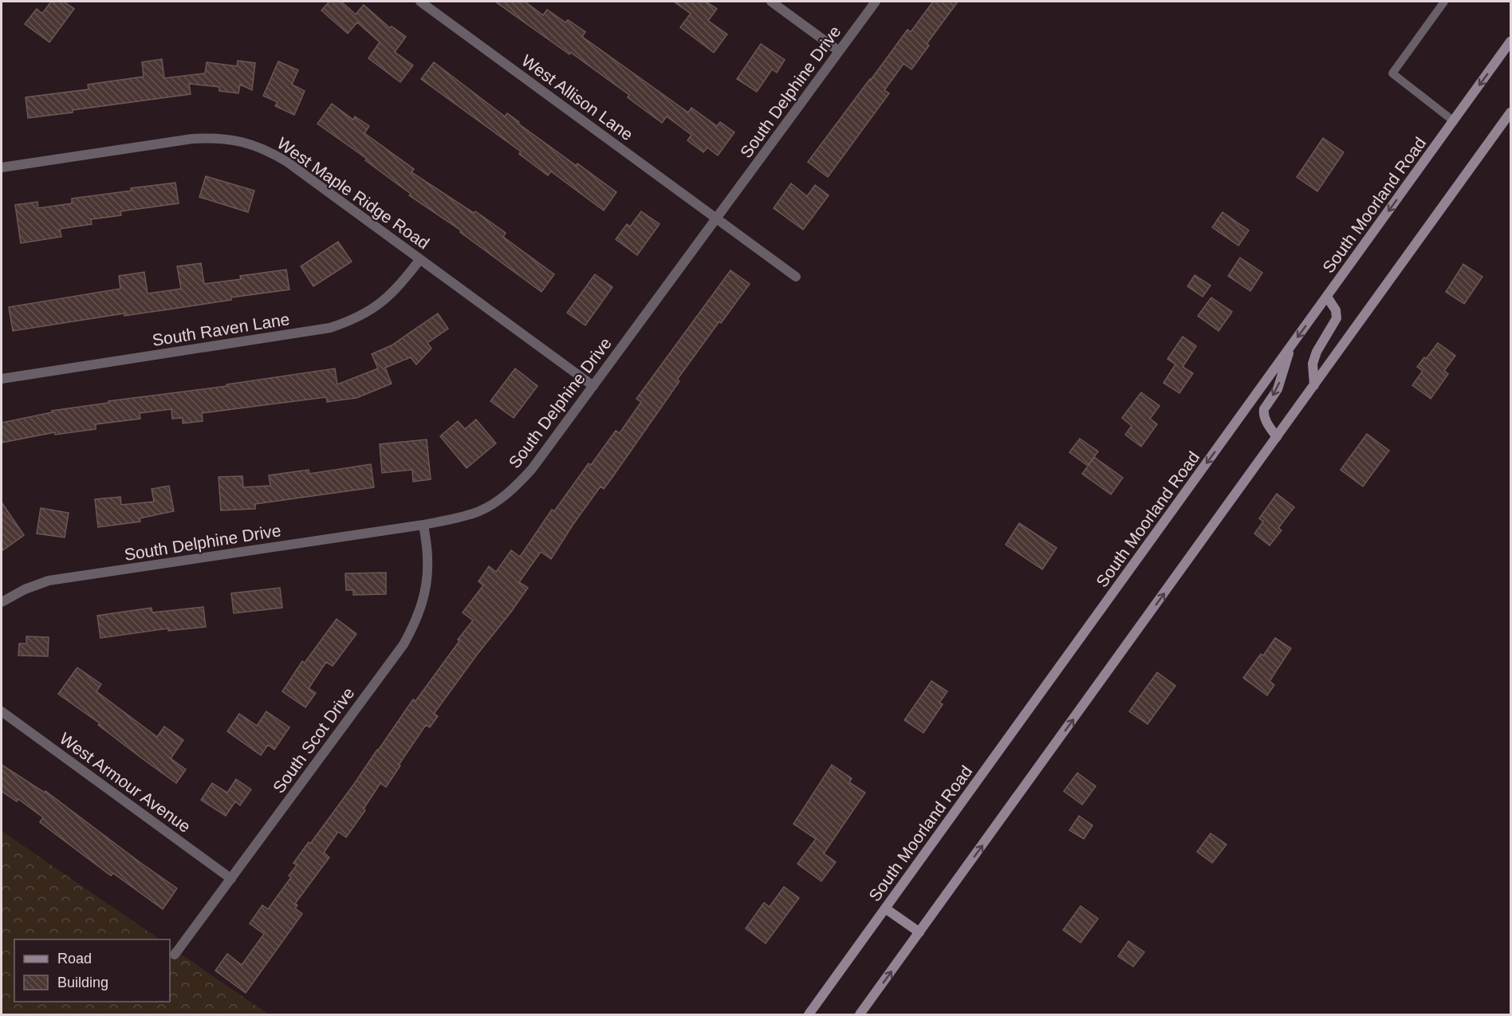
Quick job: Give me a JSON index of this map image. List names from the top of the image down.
{
  "streets": {
    "main road": ["South Moorland Road"],
    "street": [
      "South Delphine Drive",
      "West Allison Lane",
      "West Maple Ridge Road",
      "South Raven Lane",
      "South Scot Drive",
      "West Armour Avenue"
    ]
  },
  "crossings": [
    ["South Delphine Drive", "West Allison Lane"],
    ["South Delphine Drive", "West Maple Ridge Road"],
    ["South Delphine Drive", "South Scot Drive"],
    ["West Maple Ridge Road", "South Raven Lane"],
    ["South Scot Drive", "West Armour Avenue"]
  ],
  "legend": ["Road", "Building"]
}
